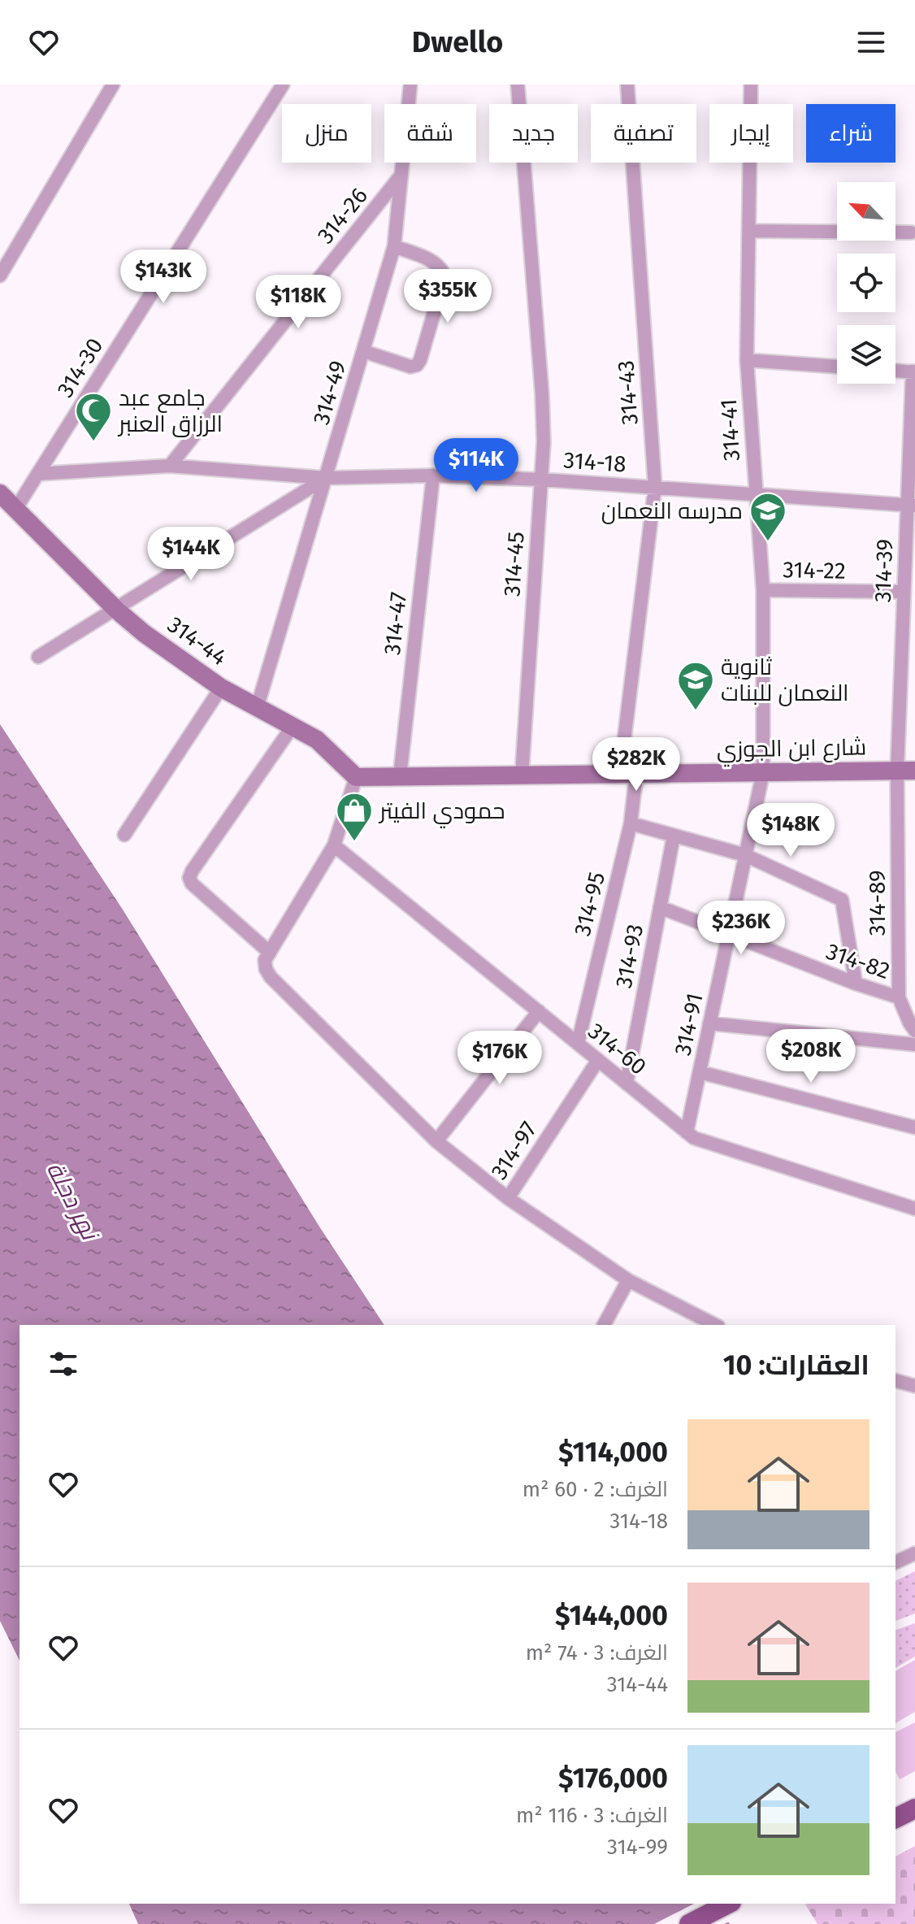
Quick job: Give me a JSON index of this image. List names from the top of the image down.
{
  "streets": {
    "street": [
      "314-26",
      "314-30",
      "314-49",
      "314-43",
      "314-41",
      "314-18",
      "314-45",
      "314-22",
      "314-39",
      "314-47",
      "314-44",
      "شارع ابن الجوزي",
      "314-89",
      "314-95",
      "314-93",
      "314-82",
      "314-91",
      "314-60",
      "314-97"
    ]
  },
  "crossings": [
    ["314-26", "314-49"],
    ["314-26", "314-18"],
    ["314-30", "314-18"],
    ["314-30", "314-44"],
    ["314-49", "314-18"],
    ["314-49", "314-44"],
    ["314-43", "314-18"],
    ["314-43", "شارع ابن الجوزي"],
    ["314-43", "314-95"],
    ["314-41", "314-18"],
    ["314-41", "314-22"],
    ["314-41", "شارع ابن الجوزي"],
    ["314-41", "314-91"],
    ["314-18", "314-45"],
    ["314-18", "314-39"],
    ["314-18", "314-47"],
    ["314-45", "شارع ابن الجوزي"],
    ["314-22", "314-39"],
    ["314-39", "شارع ابن الجوزي"],
    ["314-39", "314-89"],
    ["314-47", "شارع ابن الجوزي"],
    ["314-44", "شارع ابن الجوزي"],
    ["شارع ابن الجوزي", "314-89"],
    ["شارع ابن الجوزي", "314-95"],
    ["شارع ابن الجوزي", "314-91"],
    ["314-89", "314-82"],
    ["314-95", "314-60"],
    ["314-93", "314-82"],
    ["314-93", "314-60"],
    ["314-82", "314-91"],
    ["314-91", "314-60"],
    ["314-60", "314-97"]
  ],
  "water": ["نهر دجلة"],
  "places": {
    "mosque": ["جامع عبد الرزاق العنبر"],
    "school or university": ["مدرسه النعمان", "ثانوية النعمان للبنات"],
    "shop": ["حمودي الفيتر"]
  },
  "north": "top left",
  "page": {
    "header": "Dwello",
    "chip": [
      "شراء",
      "إيجار",
      "تصفية",
      "جديد",
      "شقة",
      "منزل"
    ],
    "price": [
      "$143K",
      "$355K",
      "$118K",
      "$114K",
      "$144K",
      "$282K",
      "$148K",
      "$236K",
      "$208K",
      "$176K"
    ],
    "heading": "العقارات: 10",
    "list": [
      {
        "name": "$114,000",
        "note": "الغرف: 2 · 60 m² · 314-18"
      },
      {
        "name": "$144,000",
        "note": "الغرف: 3 · 74 m² · 314-44"
      },
      {
        "name": "$176,000",
        "note": "الغرف: 3 · 116 m² · 314-99"
      }
    ]
  }
}
